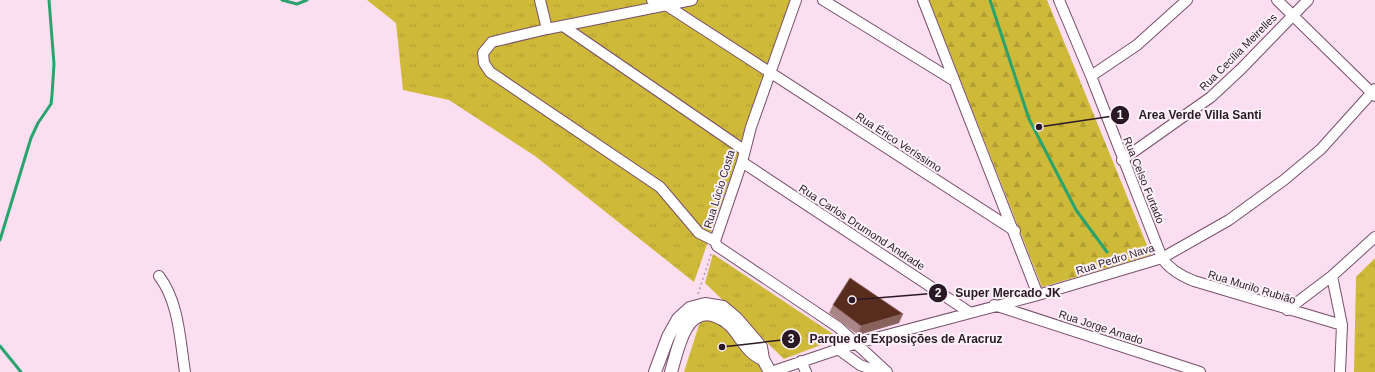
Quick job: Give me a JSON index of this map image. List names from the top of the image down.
{
  "streets": {
    "street": [
      "Rua Cecília Meirelles",
      "Rua Érico Veríssimo",
      "Rua Celso Furtado",
      "Rua Lúcio Costa",
      "Rua Carlos Drumond Andrade",
      "Rua Pedro Nava",
      "Rua Murilo Rubião",
      "Rua Jorge Amado"
    ]
  },
  "crossings": [
    ["Rua Cecília Meirelles", "Rua Celso Furtado"],
    ["Rua Érico Veríssimo", "Rua Lúcio Costa"],
    ["Rua Celso Furtado", "Rua Pedro Nava"],
    ["Rua Celso Furtado", "Rua Murilo Rubião"],
    ["Rua Lúcio Costa", "Rua Carlos Drumond Andrade"],
    ["Rua Lúcio Costa", "Rua Pedro Nava"],
    ["Rua Carlos Drumond Andrade", "Rua Pedro Nava"],
    ["Rua Pedro Nava", "Rua Murilo Rubião"],
    ["Rua Pedro Nava", "Rua Jorge Amado"]
  ],
  "places": ["Area Verde Villa Santi", "Super Mercado JK", "Parque de Exposições de Aracruz"]
}
